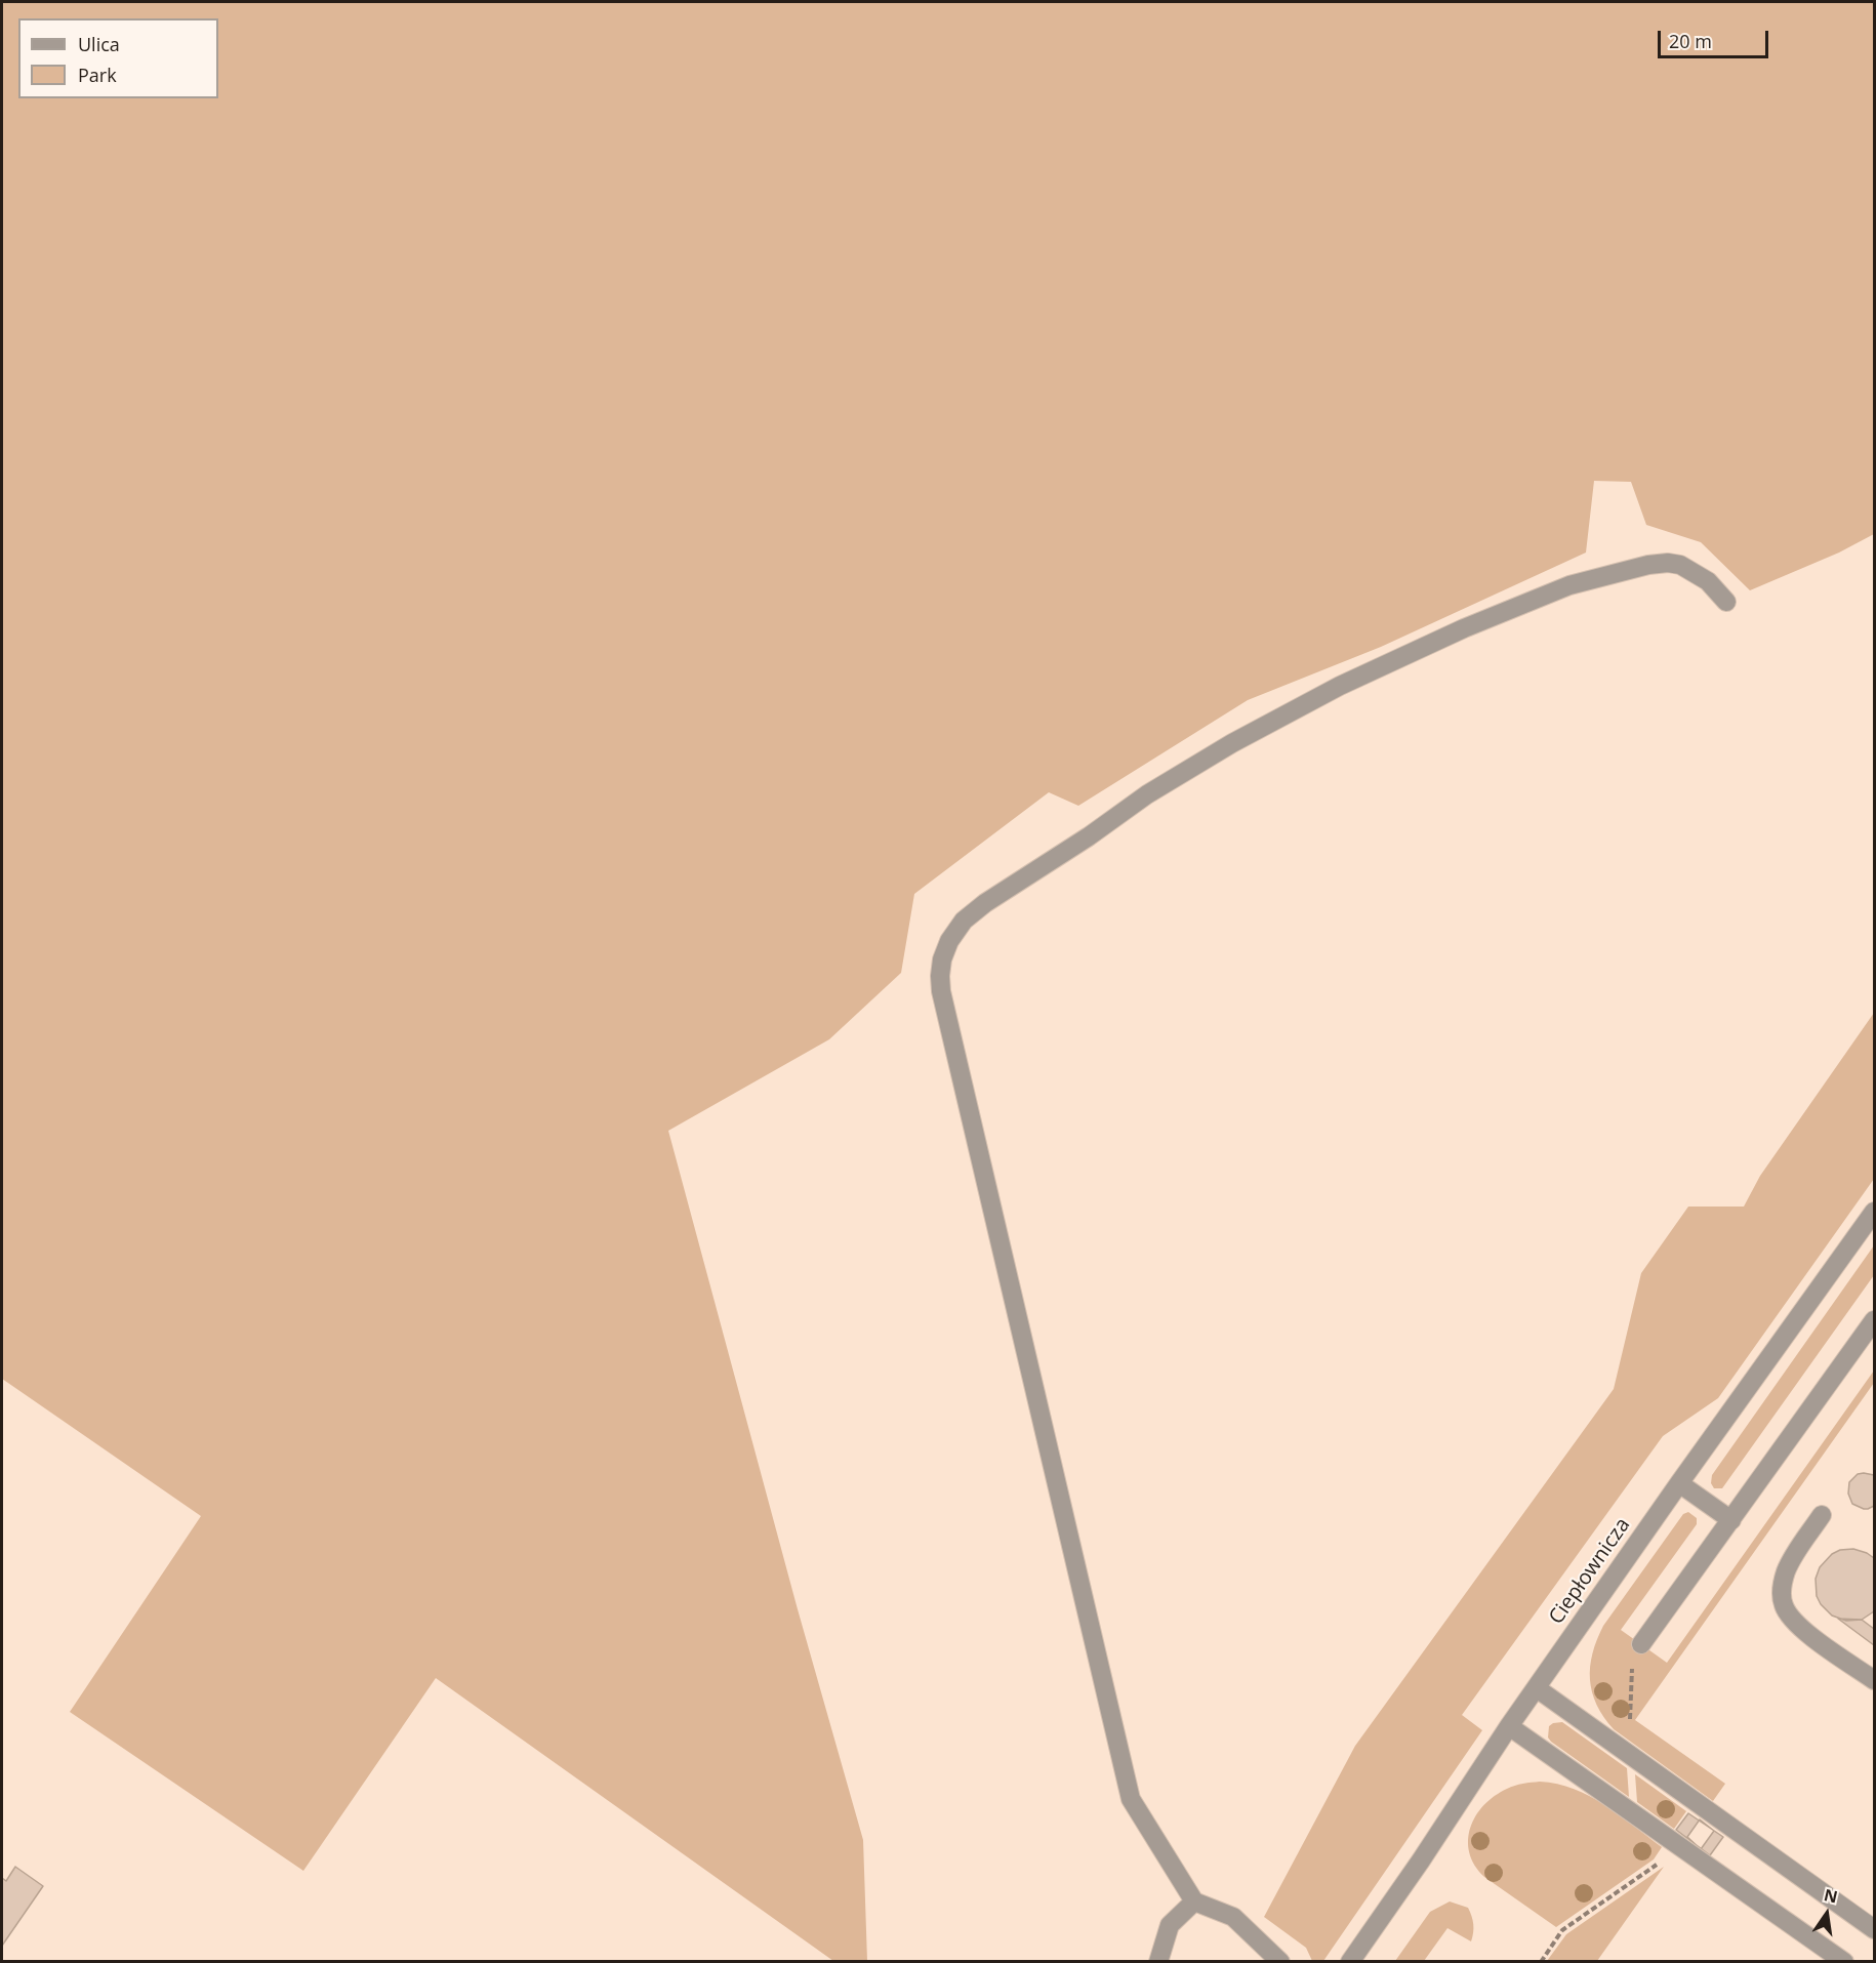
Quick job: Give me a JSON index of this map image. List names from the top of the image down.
{
  "streets": {
    "street": ["Ciepłownicza"]
  },
  "legend": ["Ulica", "Park"],
  "scale_bar": "20 m",
  "north": "top"
}
